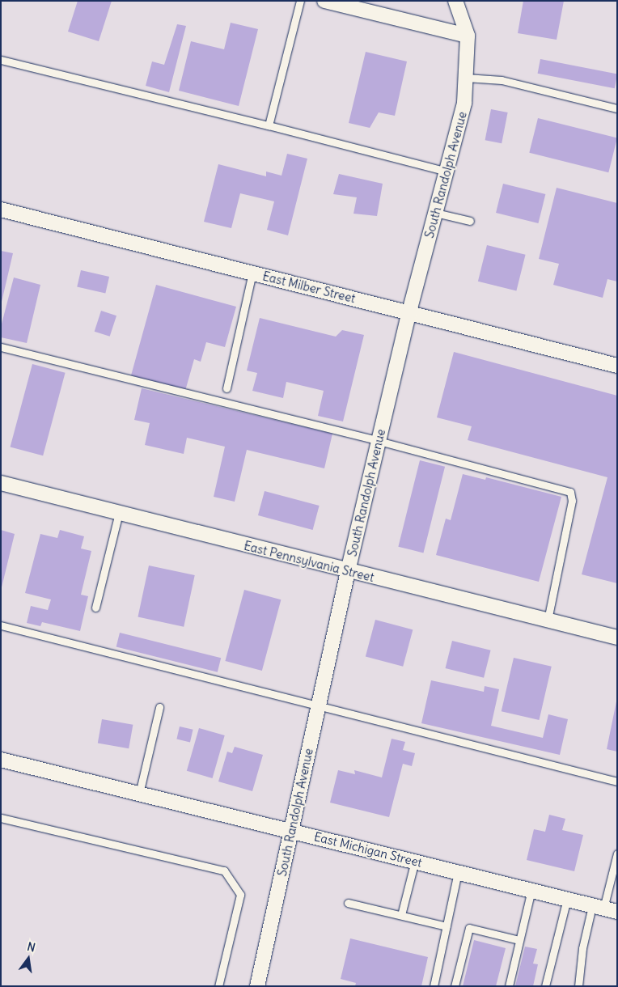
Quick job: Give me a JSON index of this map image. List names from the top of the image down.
{
  "streets": {
    "street": [
      "South Randolph Avenue",
      "East Milber Street",
      "East Pennsylvania Street",
      "East Michigan Street"
    ]
  },
  "crossings": [
    ["South Randolph Avenue", "East Milber Street"],
    ["South Randolph Avenue", "East Pennsylvania Street"],
    ["South Randolph Avenue", "East Michigan Street"]
  ],
  "north": "top"
}
